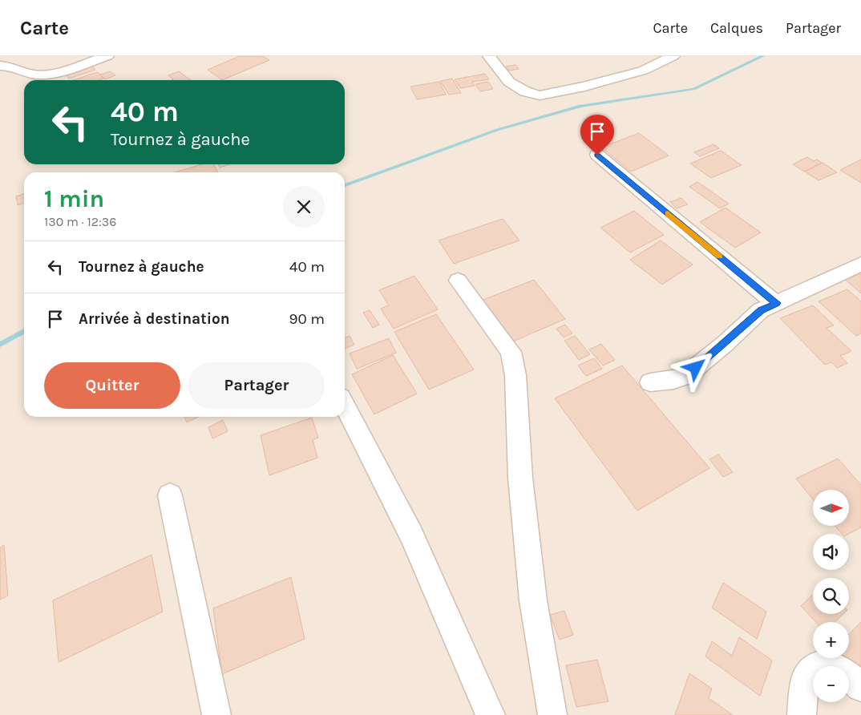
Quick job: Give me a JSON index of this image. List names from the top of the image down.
{
  "north": "right",
  "page": {
    "header": "Carte",
    "nav": ["Carte", "Calques", "Partager"],
    "turn": ["40 m", "Tournez à gauche"],
    "heading": ["1 min", "130 m · 12:36"],
    "list": [
      {
        "name": "Tournez à gauche",
        "value": "40 m"
      },
      {
        "name": "Arrivée à destination",
        "value": "90 m"
      }
    ],
    "buttons": ["Quitter", "Partager"],
    "map_buttons": ["+", "−"]
  }
}
